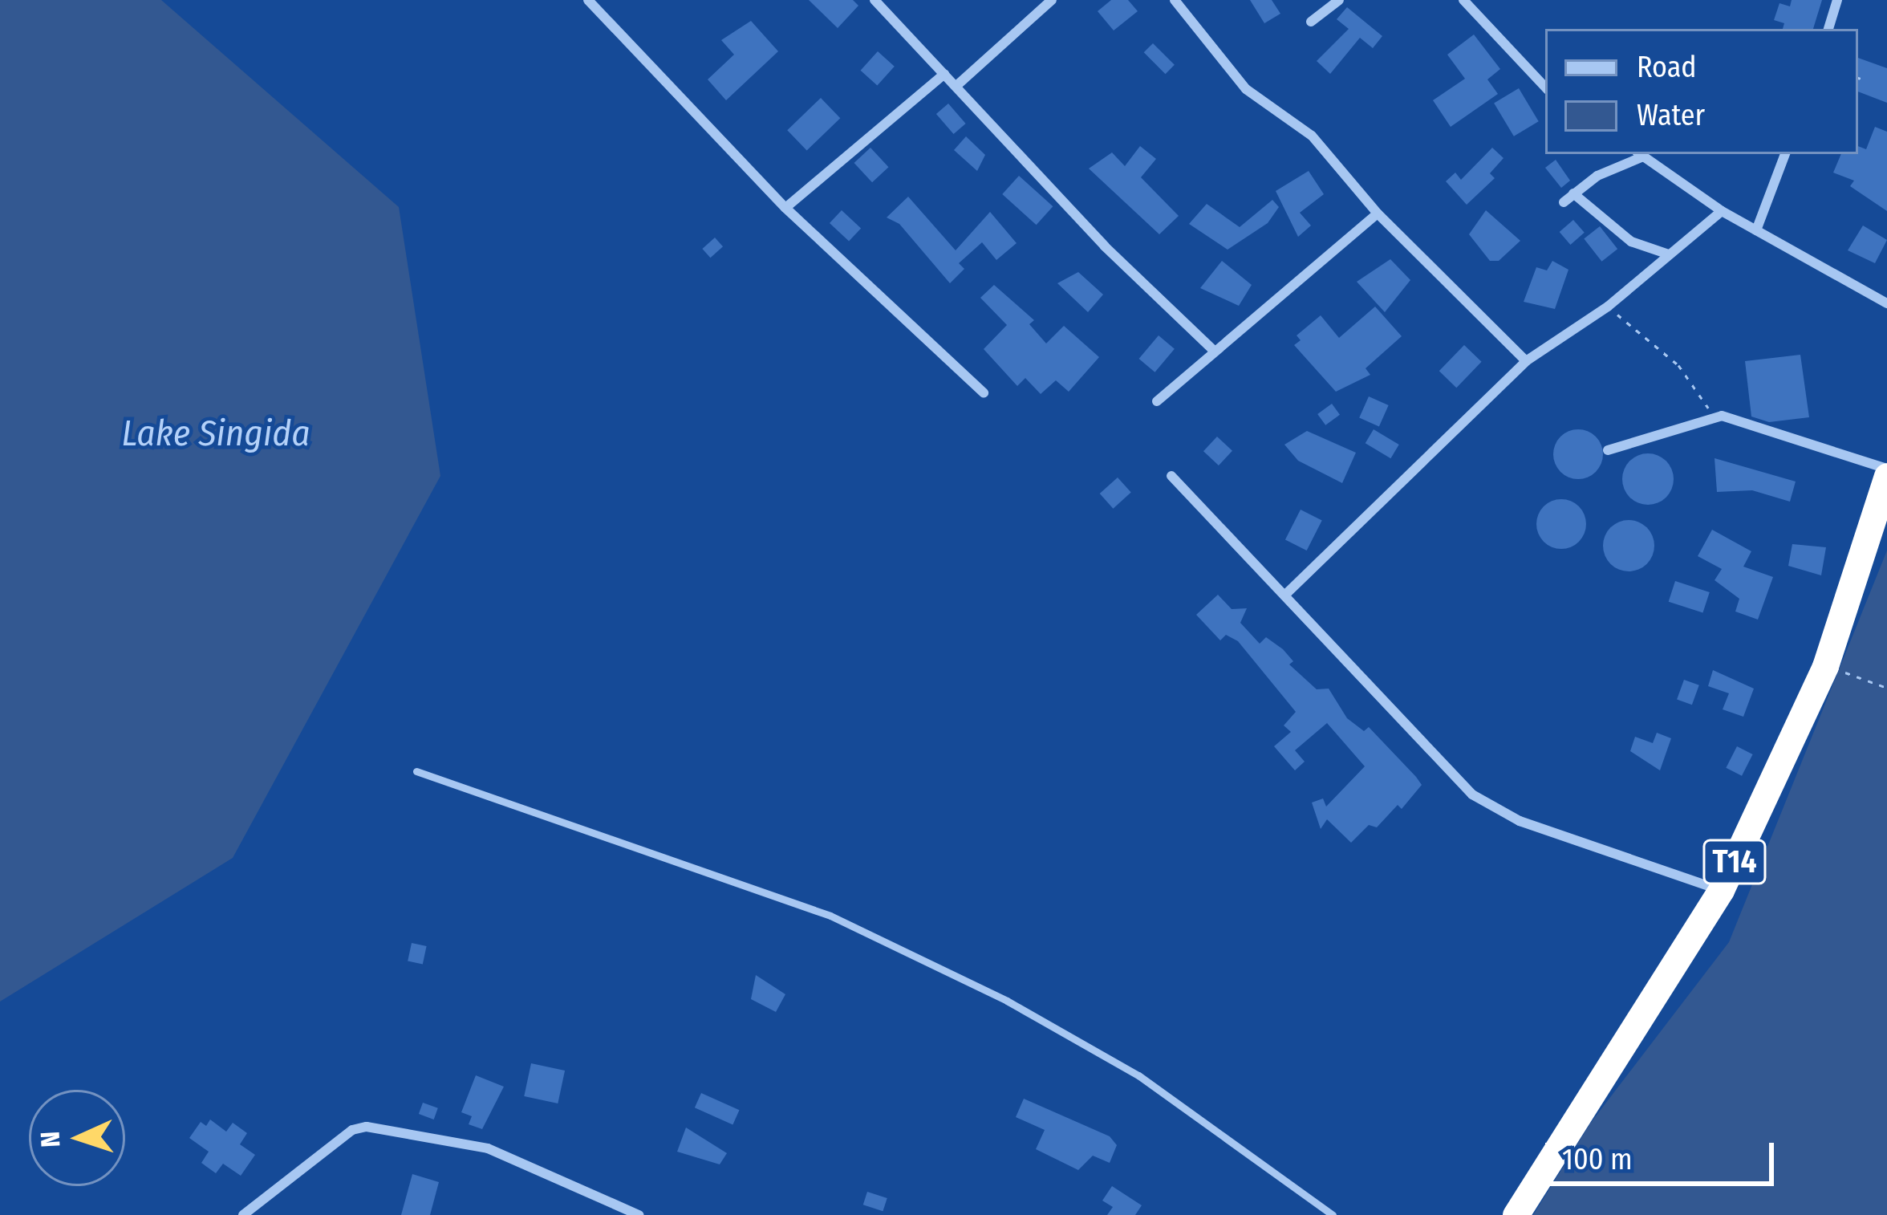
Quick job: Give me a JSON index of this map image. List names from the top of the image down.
{
  "streets": {
    "highway": ["T14"]
  },
  "water": ["Lake Singida"],
  "legend": ["Road", "Water"],
  "scale_bar": "100 m",
  "north": "left"
}
